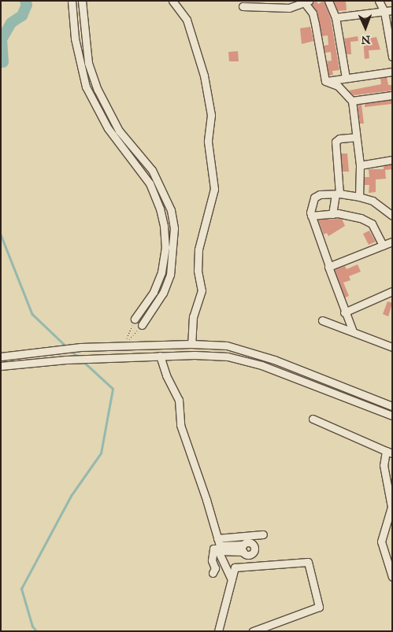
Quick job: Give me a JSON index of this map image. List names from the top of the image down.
{
  "north": "bottom"
}
